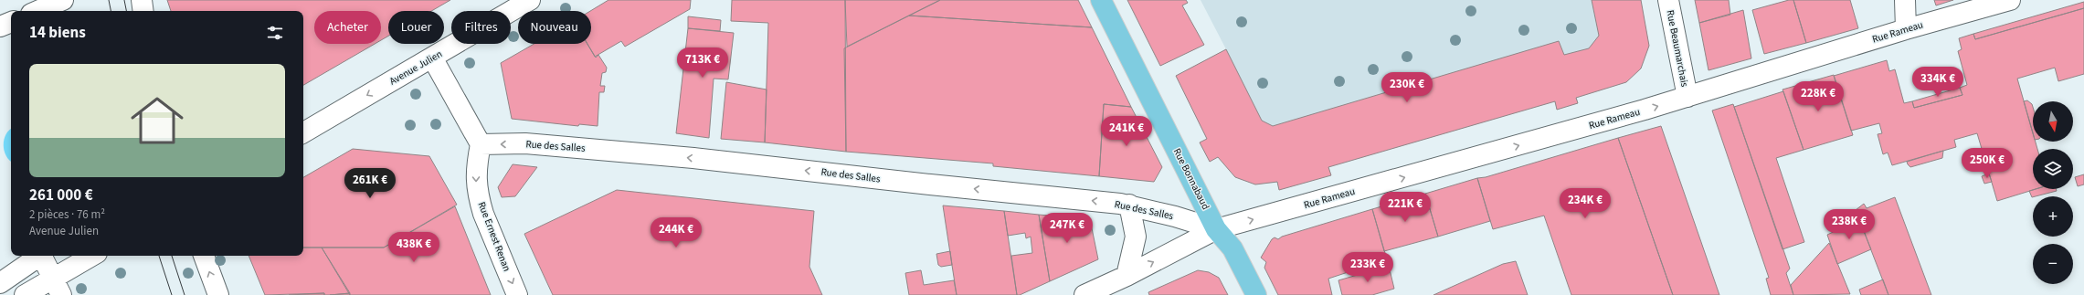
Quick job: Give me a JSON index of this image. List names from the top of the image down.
{
  "streets": {
    "main road": ["Rue Bonnabaud"],
    "street": [
      "Rue Rameau",
      "Rue Beaumarchais",
      "Avenue Julien",
      "Rue des Salles",
      "Rue Ernest Renan"
    ]
  },
  "crossings": [
    ["Rue Rameau", "Rue Beaumarchais"],
    ["Rue Rameau", "Rue des Salles"],
    ["Rue Rameau", "Rue Bonnabaud"],
    ["Rue des Salles", "Rue Bonnabaud"],
    ["Rue des Salles", "Rue Ernest Renan"]
  ],
  "one_way": [
    "Rue Rameau",
    "Avenue Julien",
    "Rue des Salles",
    "Rue Ernest Renan"
  ],
  "north": "bottom",
  "page": {
    "chip": [
      "Acheter",
      "Louer",
      "Filtres",
      "Nouveau"
    ],
    "heading": "14 biens",
    "price": [
      "713K €",
      "334K €",
      "230K €",
      "228K €",
      "241K €",
      "250K €",
      "261K €",
      "234K €",
      "221K €",
      "238K €",
      "247K €",
      "244K €",
      "438K €",
      "233K €"
    ],
    "list": [
      {
        "name": "261 000 €",
        "note": "2 pièces · 76 m² · Avenue Julien"
      }
    ],
    "map_buttons": ["+", "−"]
  }
}
